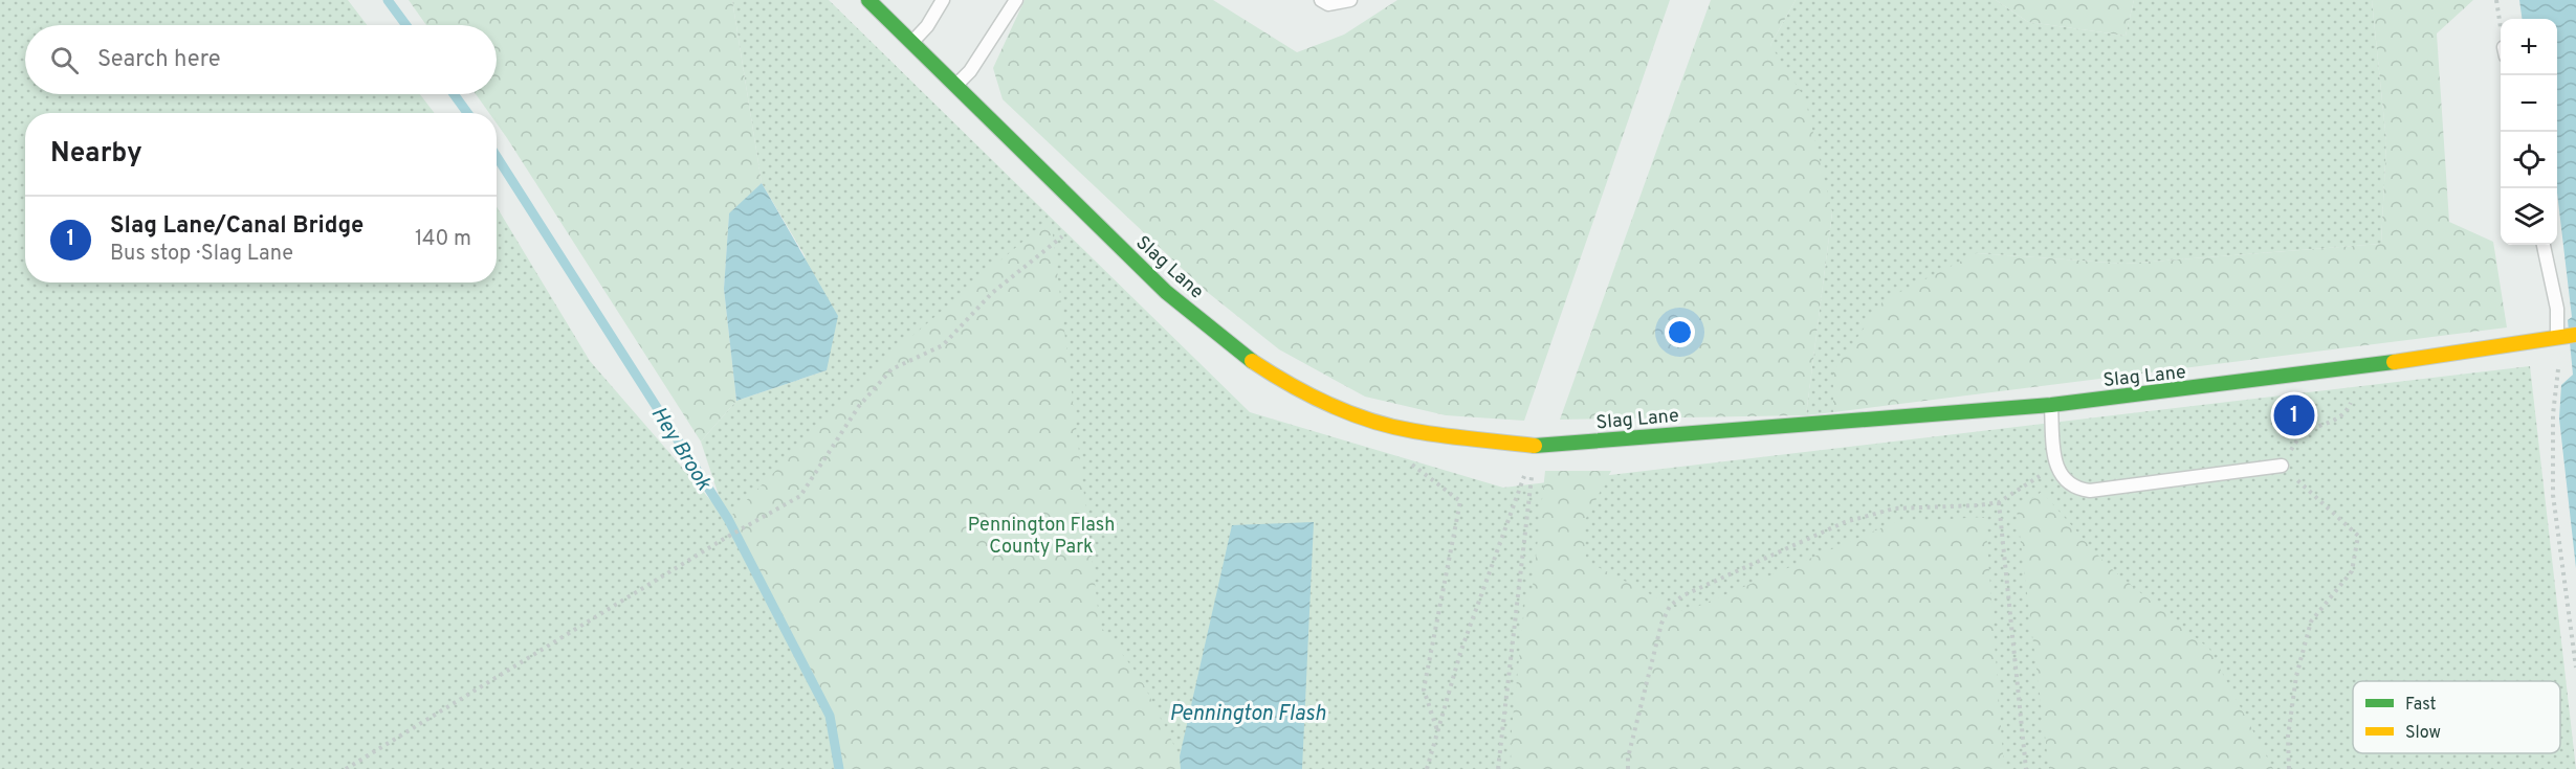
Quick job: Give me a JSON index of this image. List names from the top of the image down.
{
  "streets": {
    "street": ["Slag Lane"]
  },
  "water": ["Hey Brook", "Pennington Flash"],
  "parks": ["Pennington Flash County Park"],
  "legend": ["Fast", "Slow"],
  "page": {
    "map_buttons": ["+", "−"],
    "search": "Search here",
    "heading": "Nearby",
    "list": [
      {
        "mark": "1",
        "name": "Slag Lane/Canal Bridge",
        "note": "Bus stop · Slag Lane",
        "value": "140 m"
      }
    ],
    "pins": "1"
  }
}
